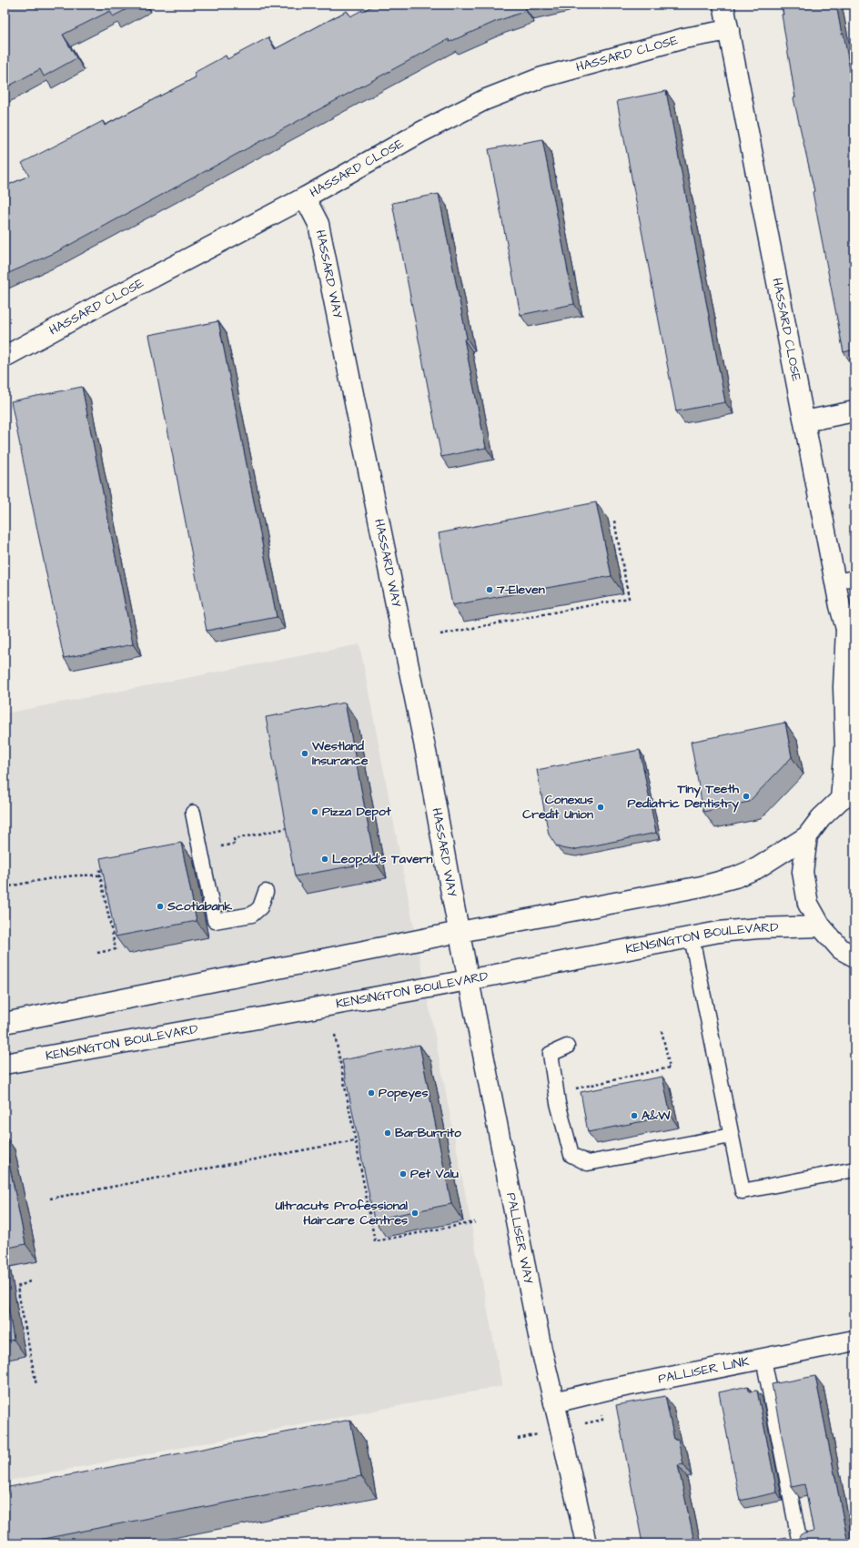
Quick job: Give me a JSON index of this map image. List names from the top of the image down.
{
  "streets": {
    "street": [
      "HASSARD CLOSE",
      "HASSARD WAY",
      "KENSINGTON BOULEVARD",
      "PALLISER WAY",
      "PALLISER LINK"
    ]
  },
  "crossings": [
    ["HASSARD CLOSE", "HASSARD WAY"],
    ["HASSARD WAY", "PALLISER WAY"],
    ["KENSINGTON BOULEVARD", "PALLISER WAY"],
    ["PALLISER WAY", "PALLISER LINK"]
  ],
  "places": [
    "7-Eleven",
    "Westland Insurance",
    "Tiny Teeth Pediatric Dentistry",
    "Conexus Credit Union",
    "Pizza Depot",
    "Leopold's Tavern",
    "Scotiabank",
    "Popeyes",
    "A&W",
    "BarBurrito",
    "Pet Valu",
    "Ultracuts Professional Haircare Centres"
  ]
}
